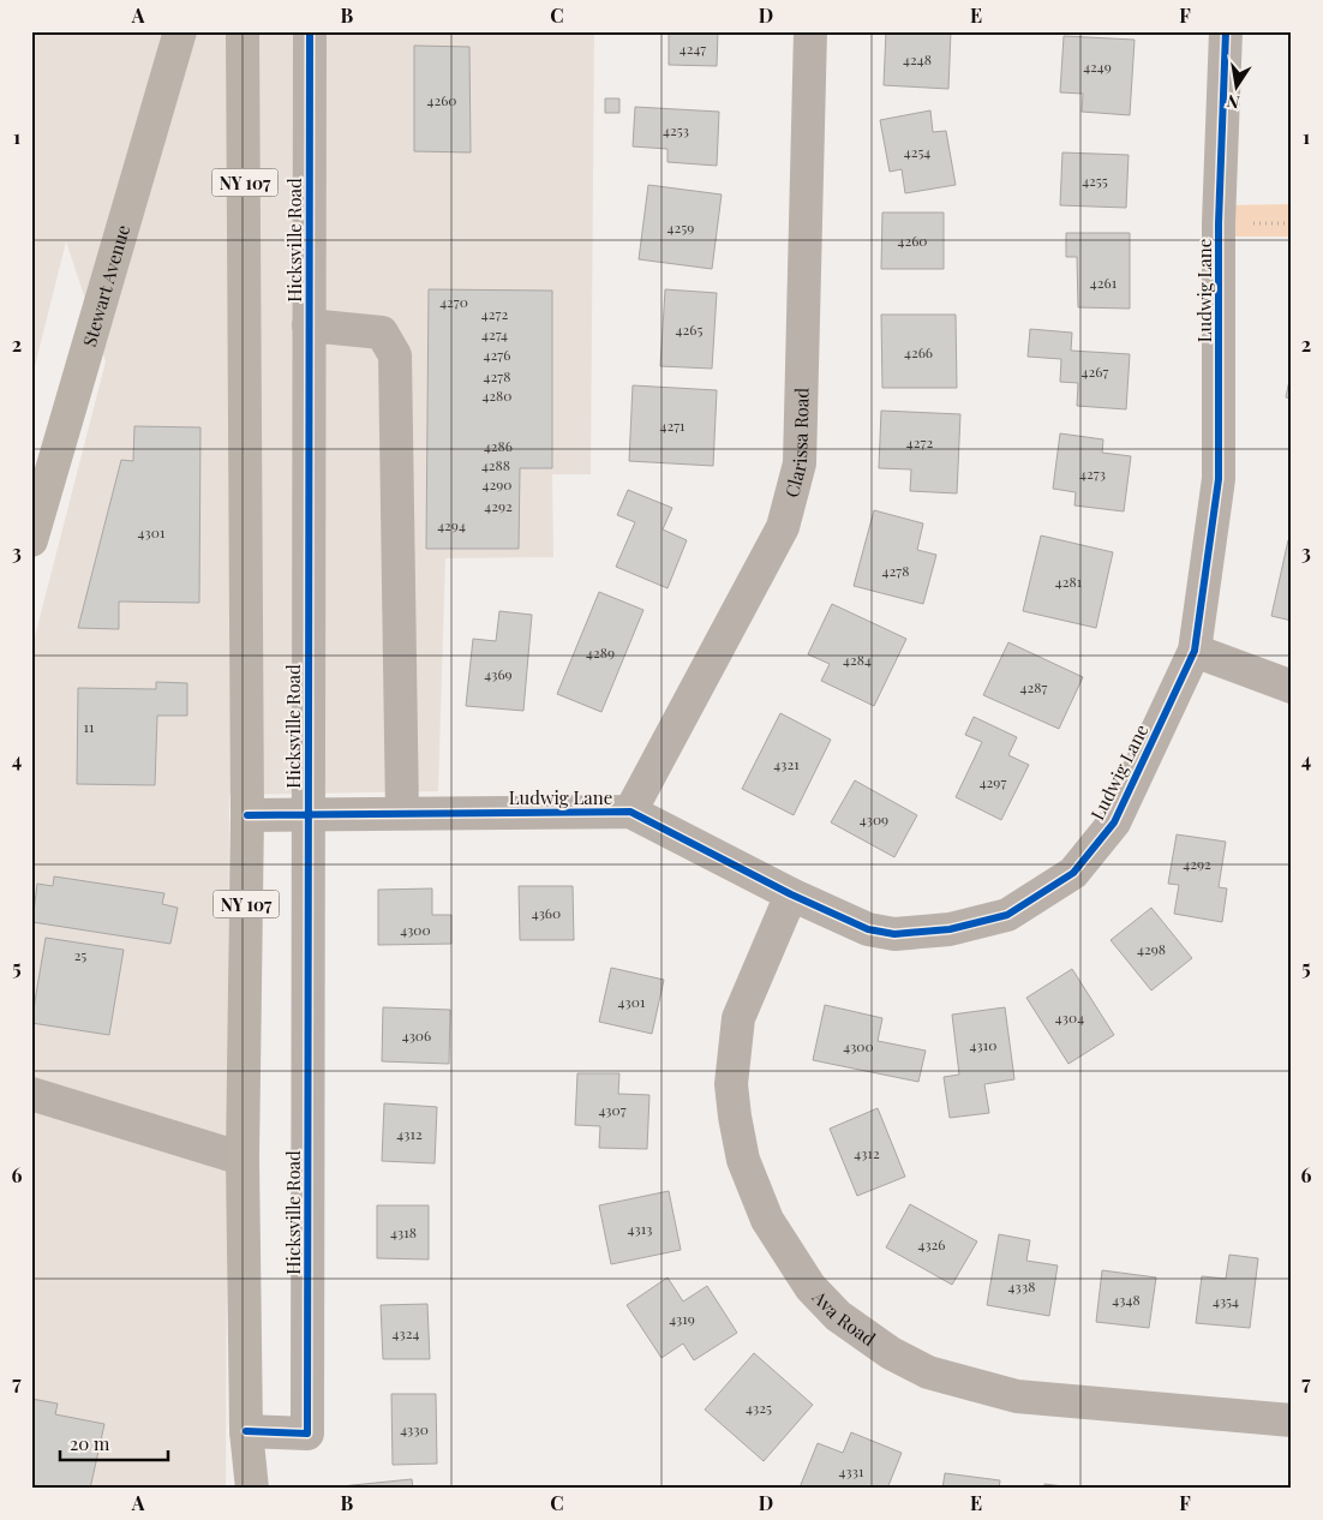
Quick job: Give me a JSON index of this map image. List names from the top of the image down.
{
  "streets": {
    "main road": ["NY 107", "Stewart Avenue"],
    "street": [
      "Hicksville Road",
      "Ludwig Lane",
      "Clarissa Road",
      "Ava Road"
    ]
  },
  "crossings": [
    ["NY 107", "Hicksville Road"],
    ["NY 107", "Ludwig Lane"],
    ["Hicksville Road", "Ludwig Lane"],
    ["Ludwig Lane", "Clarissa Road"],
    ["Ludwig Lane", "Ava Road"]
  ],
  "house_numbers": [
    "4247",
    "4248",
    "4249",
    "4260",
    "4253",
    "4254",
    "4255",
    "4259",
    "4260",
    "4261",
    "4270",
    "4272",
    "4265",
    "4274",
    "4266",
    "4276",
    "4267",
    "4278",
    "4280",
    "4271",
    "4272",
    "4286",
    "4288",
    "4273",
    "4290",
    "4292",
    "4294",
    "4301",
    "4278",
    "4281",
    "4289",
    "4284",
    "4369",
    "4287",
    "11",
    "4321",
    "4297",
    "4309",
    "4292",
    "4360",
    "4300",
    "4298",
    "25",
    "4301",
    "4304",
    "4306",
    "4310",
    "4300",
    "4307",
    "4312",
    "4312",
    "4313",
    "4318",
    "4326",
    "4338",
    "4348",
    "4354",
    "4319",
    "4324",
    "4325",
    "4330",
    "4331"
  ],
  "scale_bar": "20 m",
  "north": "bottom",
  "grid": {
    "columns": [
      "A",
      "B",
      "C",
      "D",
      "E",
      "F"
    ],
    "rows": [
      "1",
      "2",
      "3",
      "4",
      "5",
      "6",
      "7"
    ]
  }
}
